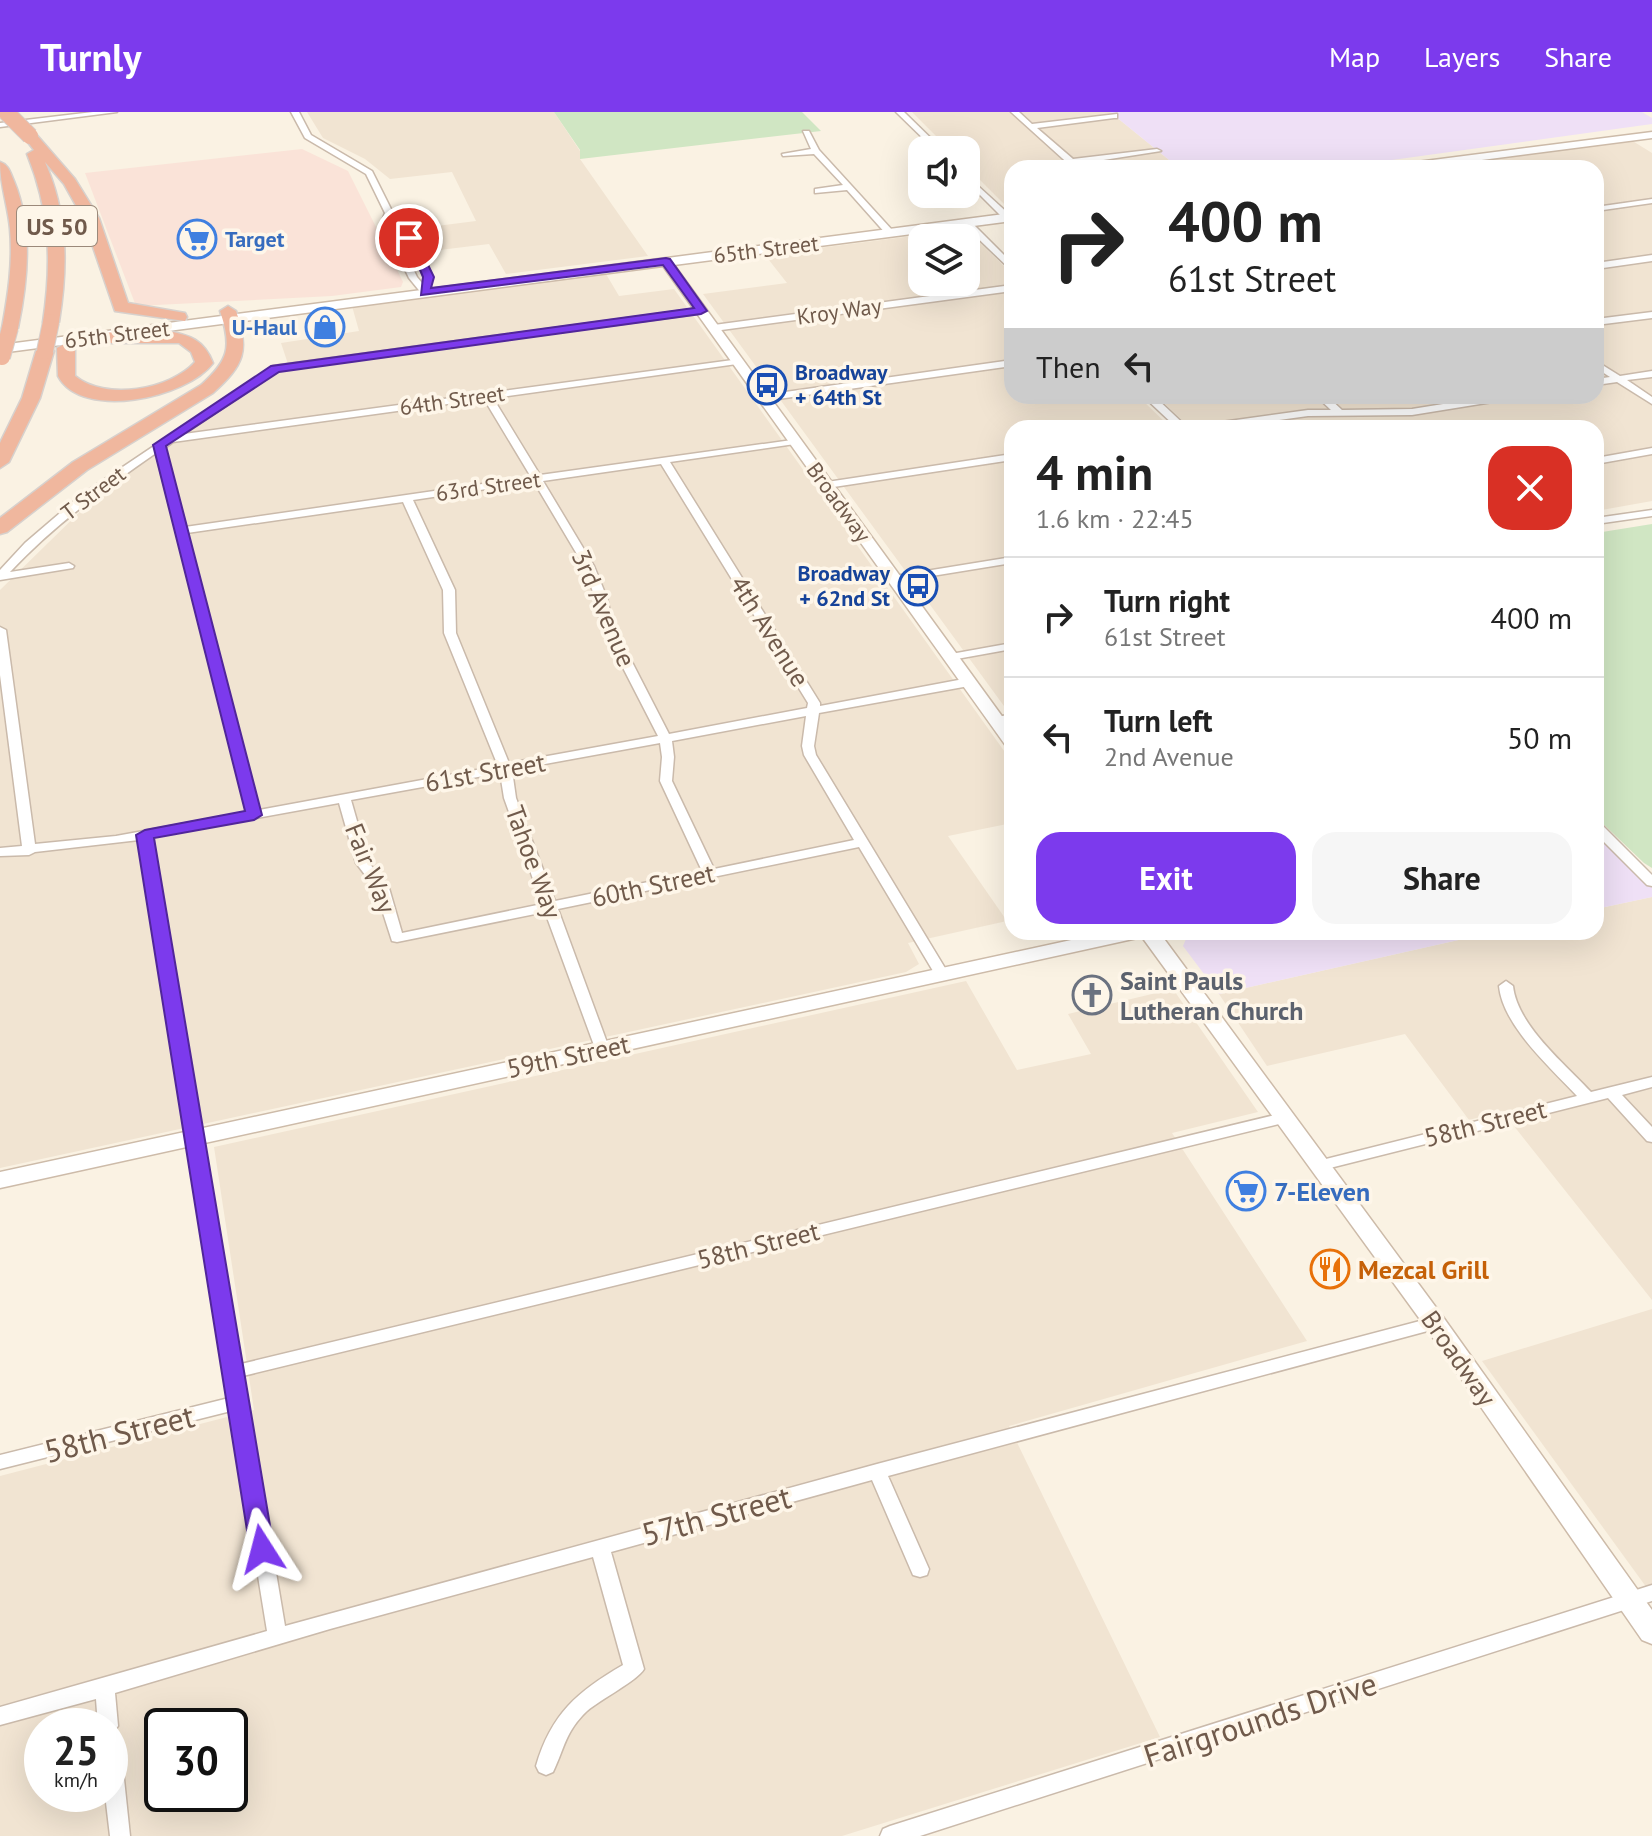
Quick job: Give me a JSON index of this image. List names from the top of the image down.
{
  "streets": {
    "highway": ["US 50"],
    "main road": ["65th Street", "Broadway", "59th Street"],
    "street": [
      "Kroy Way",
      "64th Street",
      "63rd Street",
      "T Street",
      "3rd Avenue",
      "4th Avenue",
      "61st Street",
      "Tahoe Way",
      "Fair Way",
      "60th Street",
      "58th Street",
      "57th Street",
      "Fairgrounds Drive"
    ]
  },
  "crossings": [
    ["US 50", "65th Street"],
    ["65th Street", "Broadway"],
    ["Kroy Way", "Broadway"],
    ["64th Street", "T Street"],
    ["64th Street", "Broadway"],
    ["64th Street", "3rd Avenue"],
    ["63rd Street", "Broadway"],
    ["63rd Street", "3rd Avenue"],
    ["63rd Street", "4th Avenue"],
    ["63rd Street", "Tahoe Way"],
    ["T Street", "Broadway"],
    ["Broadway", "61st Street"],
    ["Broadway", "58th Street"],
    ["Broadway", "57th Street"],
    ["Broadway", "Fairgrounds Drive"],
    ["3rd Avenue", "61st Street"],
    ["3rd Avenue", "60th Street"],
    ["4th Avenue", "61st Street"],
    ["4th Avenue", "60th Street"],
    ["4th Avenue", "59th Street"],
    ["61st Street", "Tahoe Way"],
    ["61st Street", "Fair Way"],
    ["Tahoe Way", "60th Street"],
    ["Tahoe Way", "59th Street"],
    ["Fair Way", "60th Street"]
  ],
  "places": {
    "supermarket": ["Target", "7-Eleven"],
    "shop": ["U-Haul"],
    "bus stop": ["Broadway + 64th St", "Broadway + 62nd St"],
    "church": ["Saint Pauls Lutheran Church"],
    "restaurant": ["Mezcal Grill"]
  },
  "page": {
    "header": "Turnly",
    "nav": ["Map", "Layers", "Share"],
    "turn": ["400 m", "61st Street"],
    "then": "Then",
    "heading": ["4 min", "1.6 km · 22:45"],
    "list": [
      {
        "name": "Turn right",
        "note": "61st Street",
        "value": "400 m"
      },
      {
        "name": "Turn left",
        "note": "2nd Avenue",
        "value": "50 m"
      }
    ],
    "buttons": ["Exit", "Share"],
    "speed": "25 km/h",
    "limit": "30"
  }
}
